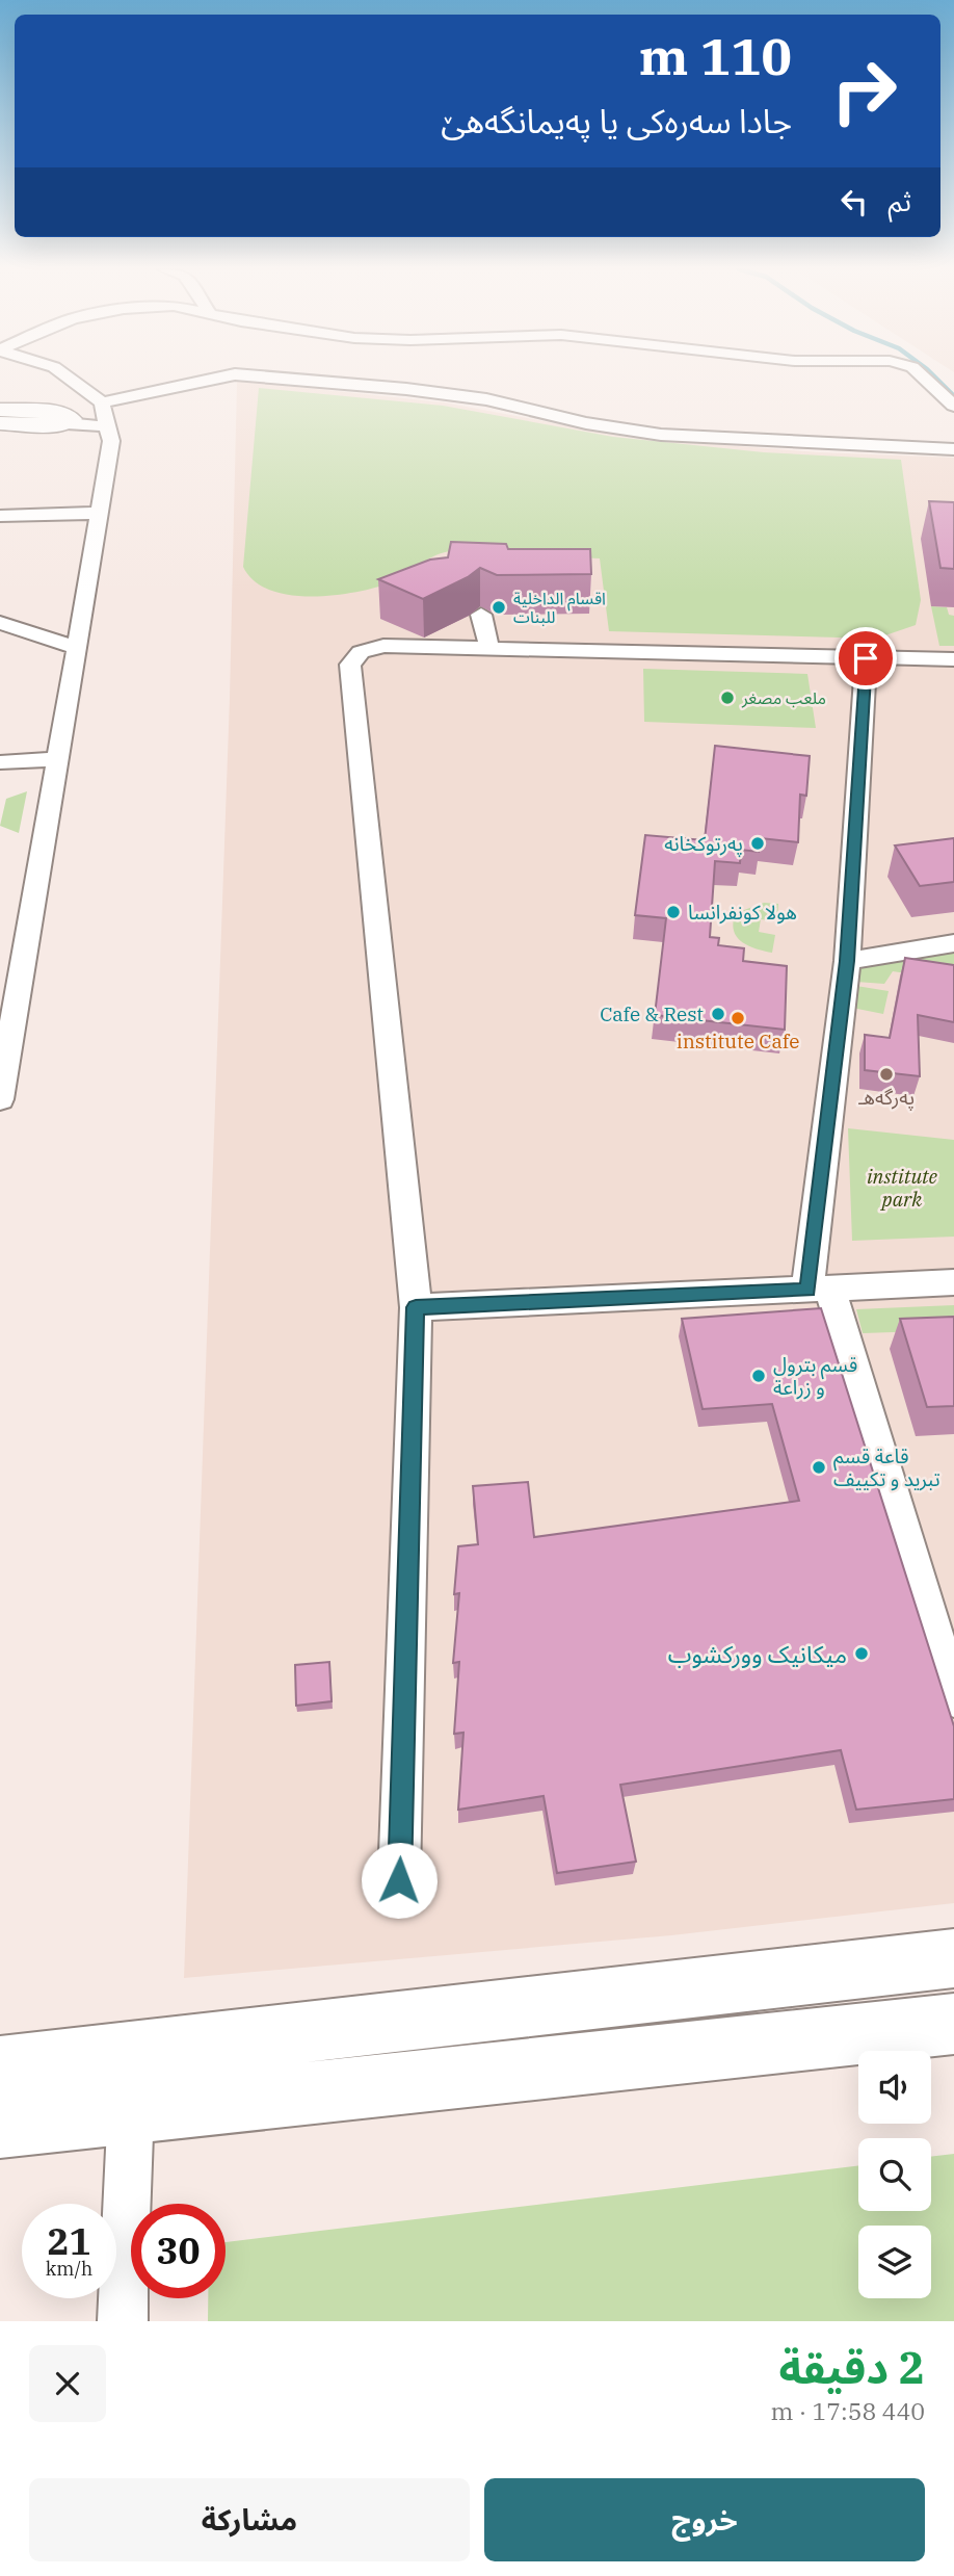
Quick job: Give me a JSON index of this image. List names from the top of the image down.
{
  "parks": ["institute park"],
  "places": [
    "اقسام الداخلیة للبنات",
    "ملعب مصغر",
    "په‌رتوكخانه‌",
    "هولا كونفرانسا",
    "Cafe & Rest",
    "institute Cafe",
    "په‌رگه‌هـ",
    "قسم بترول و زراعة",
    "قاعة قسم تبرید و تکییف",
    "میکانیک وورکشوب"
  ],
  "page": {
    "turn": ["110 m", "جادا سه‌ره‌كى يا په‌يمانگه‌هێ"],
    "then": "ثم",
    "speed": "21 km/h",
    "limit": "30",
    "heading": ["2 دقيقة", "440 m · 17:58"],
    "buttons": ["خروج", "مشاركة"]
  }
}
